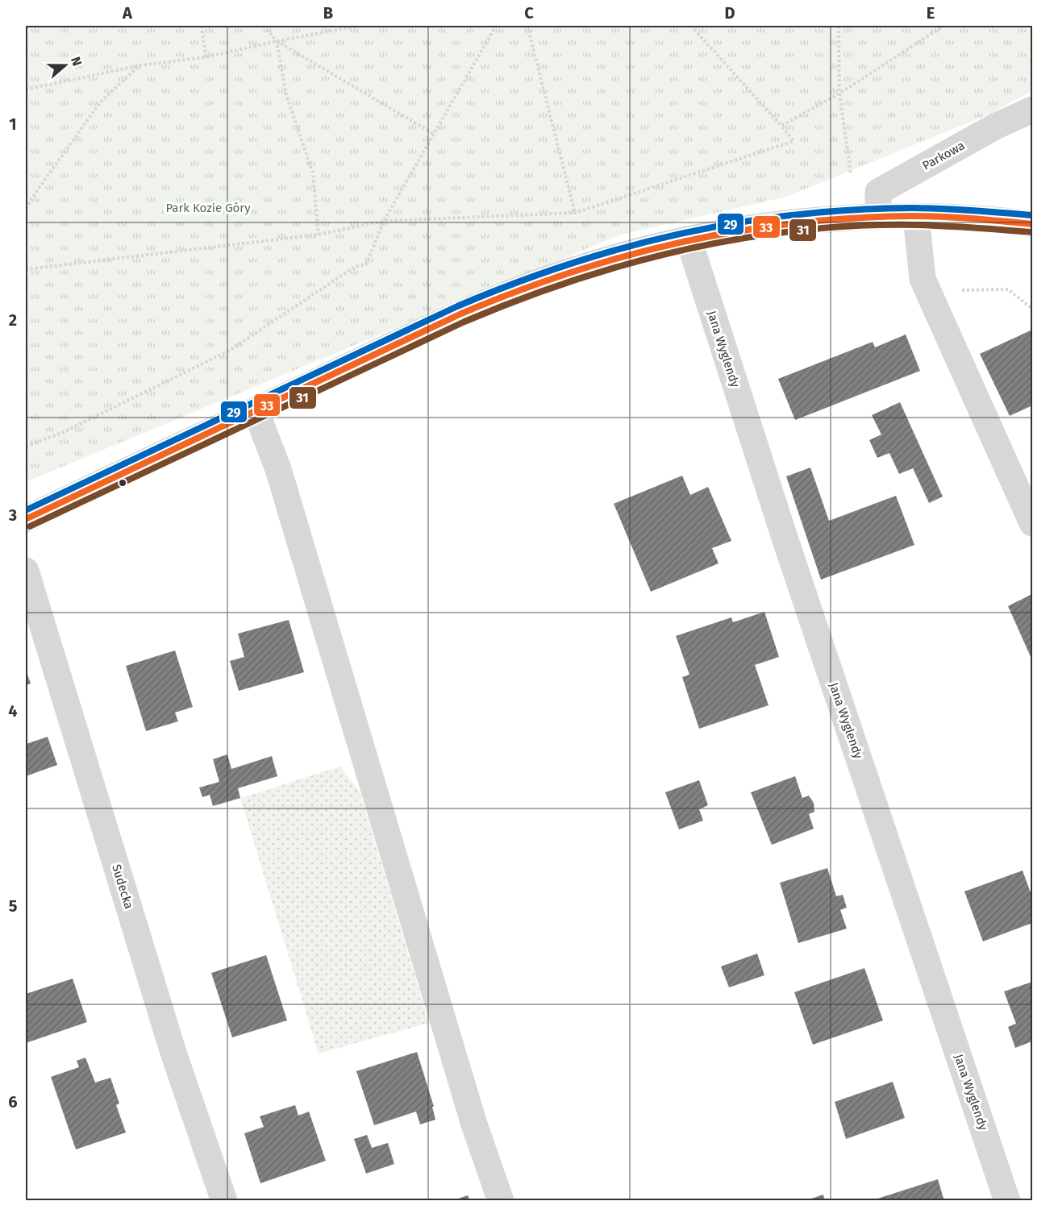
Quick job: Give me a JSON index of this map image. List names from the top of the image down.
{
  "streets": {
    "street": ["Parkowa", "Jana Wyglendy", "Sudecka"]
  },
  "parks": ["Park Kozie Góry"],
  "lines": ["transit line 29", "transit line 33", "transit line 31"],
  "north": "right",
  "grid": {
    "columns": [
      "A",
      "B",
      "C",
      "D",
      "E"
    ],
    "rows": [
      "1",
      "2",
      "3",
      "4",
      "5",
      "6"
    ]
  }
}
